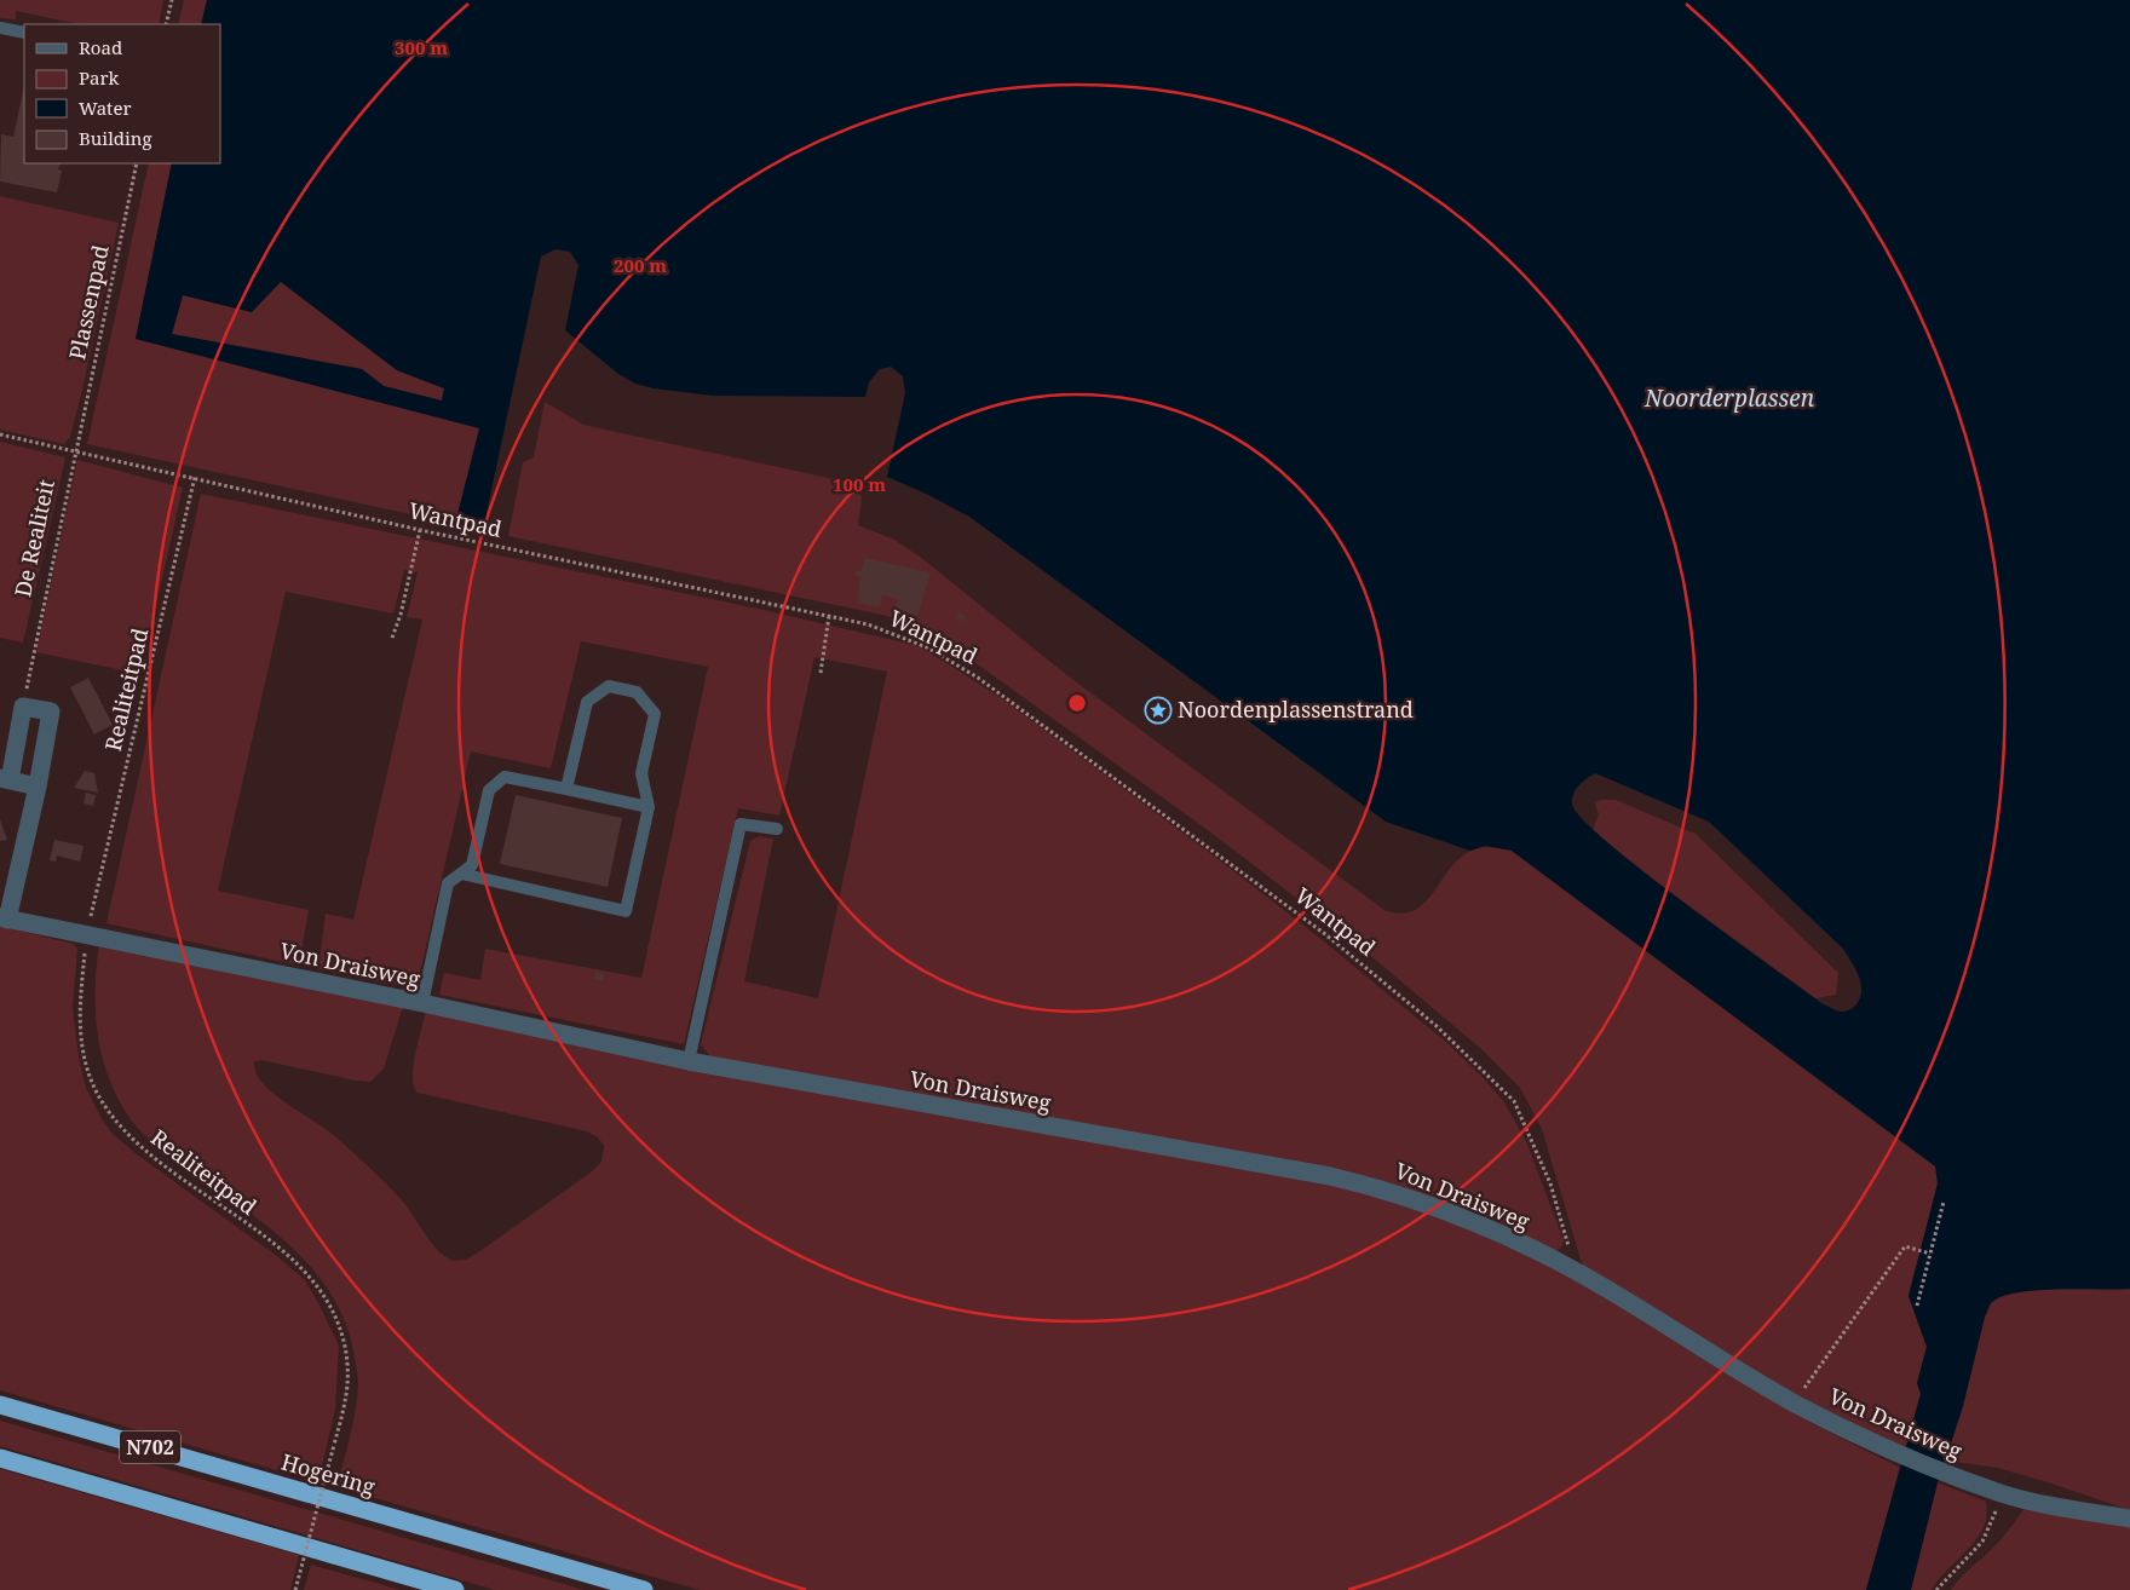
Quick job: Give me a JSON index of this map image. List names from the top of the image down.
{
  "streets": {
    "highway": ["N702", "Hogering"],
    "street": ["Von Draisweg"],
    "path": [
      "Plassenpad",
      "Wantpad",
      "De Realiteit",
      "Realiteitpad"
    ]
  },
  "crossings": [
    ["Plassenpad", "Wantpad"],
    ["Plassenpad", "De Realiteit"],
    ["Wantpad", "De Realiteit"],
    ["Wantpad", "Realiteitpad"],
    ["Wantpad", "Von Draisweg"],
    ["Realiteitpad", "Von Draisweg"]
  ],
  "water": ["Noorderplassen"],
  "places": {
    "place": ["Noordenplassenstrand"]
  },
  "legend": [
    "Road",
    "Park",
    "Water",
    "Building"
  ],
  "rings": ["300 m", "200 m", "100 m"]
}
